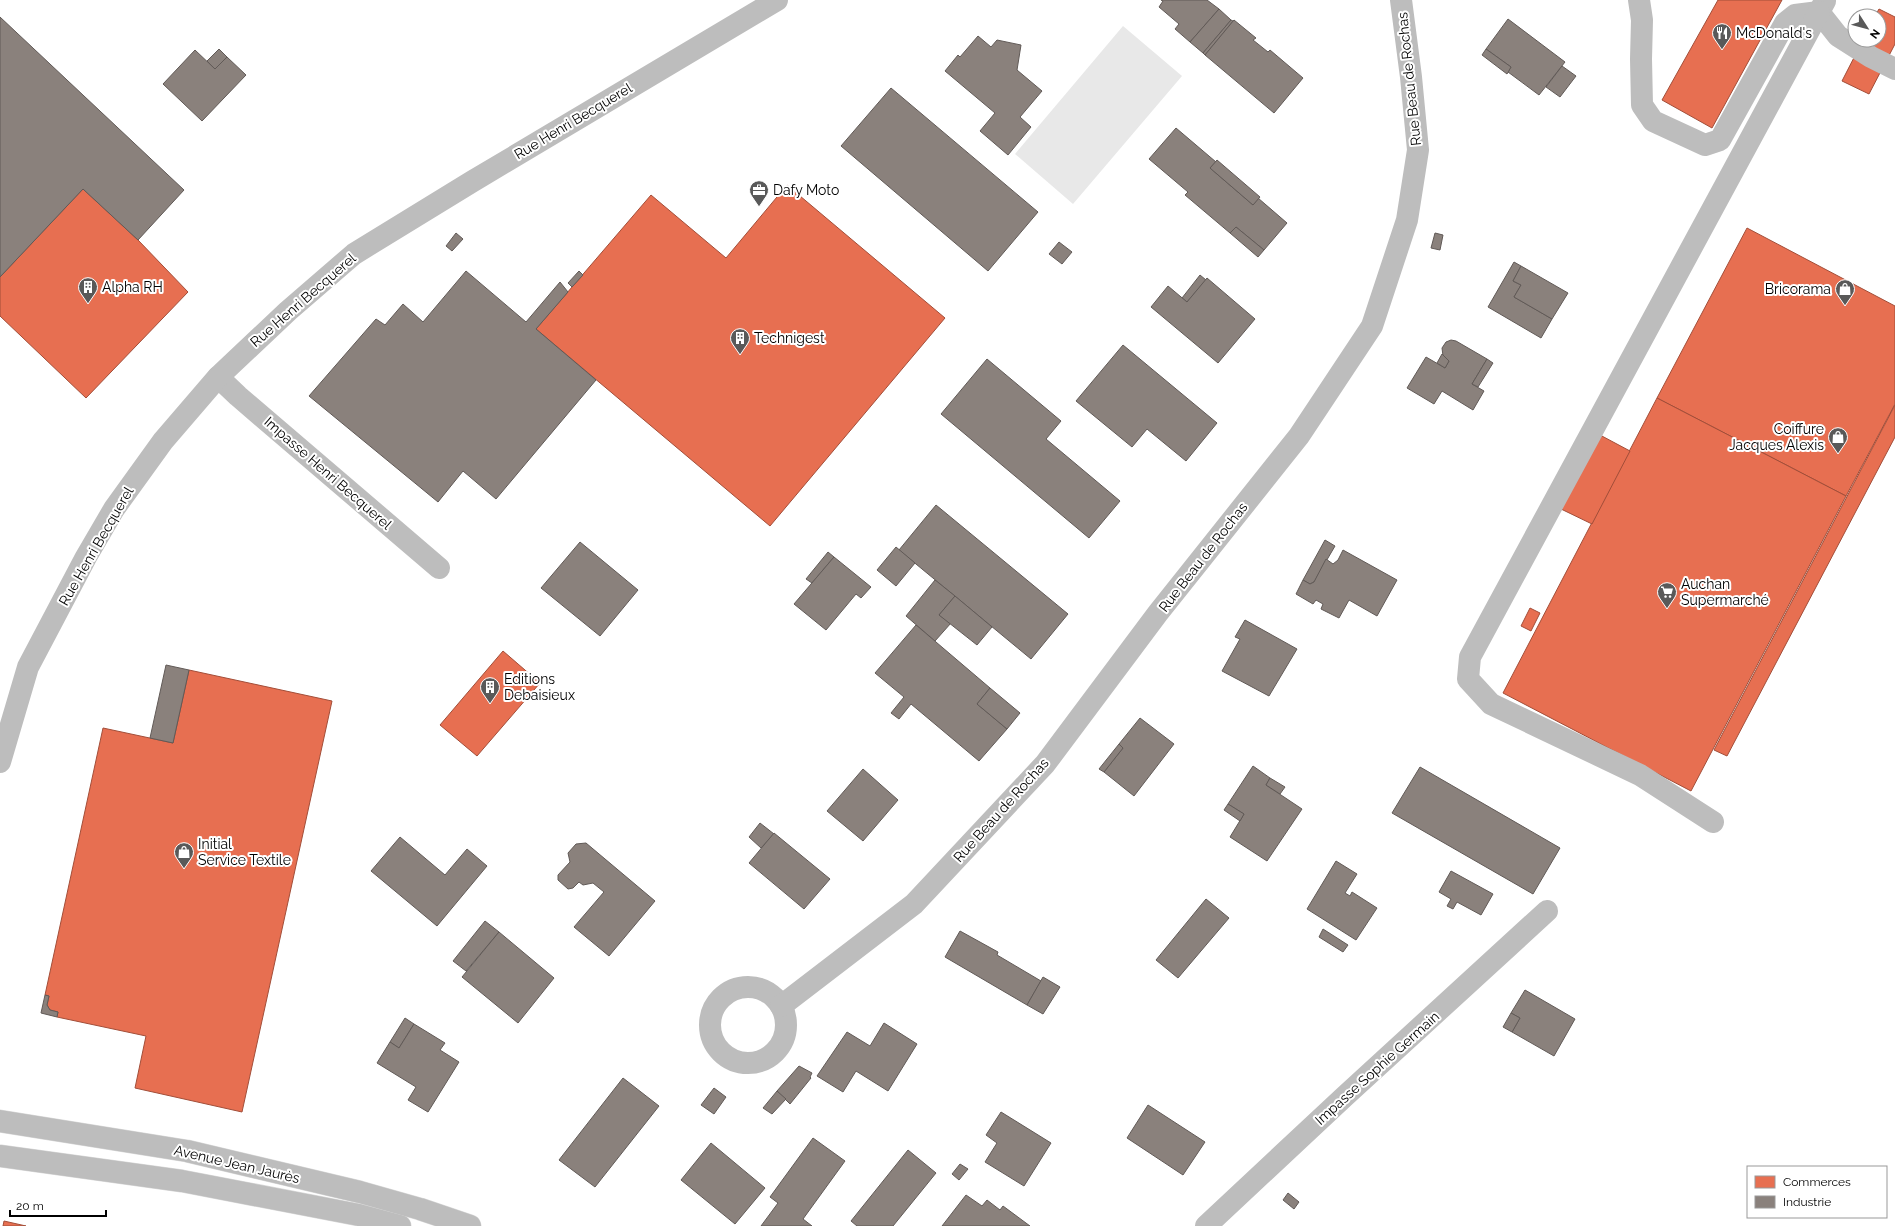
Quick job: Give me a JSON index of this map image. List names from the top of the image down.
{
  "streets": {
    "street": [
      "Rue Beau de Rochas",
      "Rue Henri Becquerel",
      "Impasse Henri Becquerel",
      "Impasse Sophie Germain",
      "Avenue Jean Jaurès"
    ]
  },
  "crossings": [
    ["Rue Henri Becquerel", "Impasse Henri Becquerel"]
  ],
  "places": {
    "restaurant": ["McDonald's"],
    "office": ["Dafy Moto"],
    "building": ["Alpha RH", "Technigest", "Editions Debaisieux"],
    "shop": ["Bricorama", "Coiffure Jacques Alexis", "Initial Service Textile"],
    "supermarket": ["Auchan Supermarché"]
  },
  "legend": ["Commerces", "Industrie"],
  "scale_bar": "20 m",
  "north": "bottom right"
}
